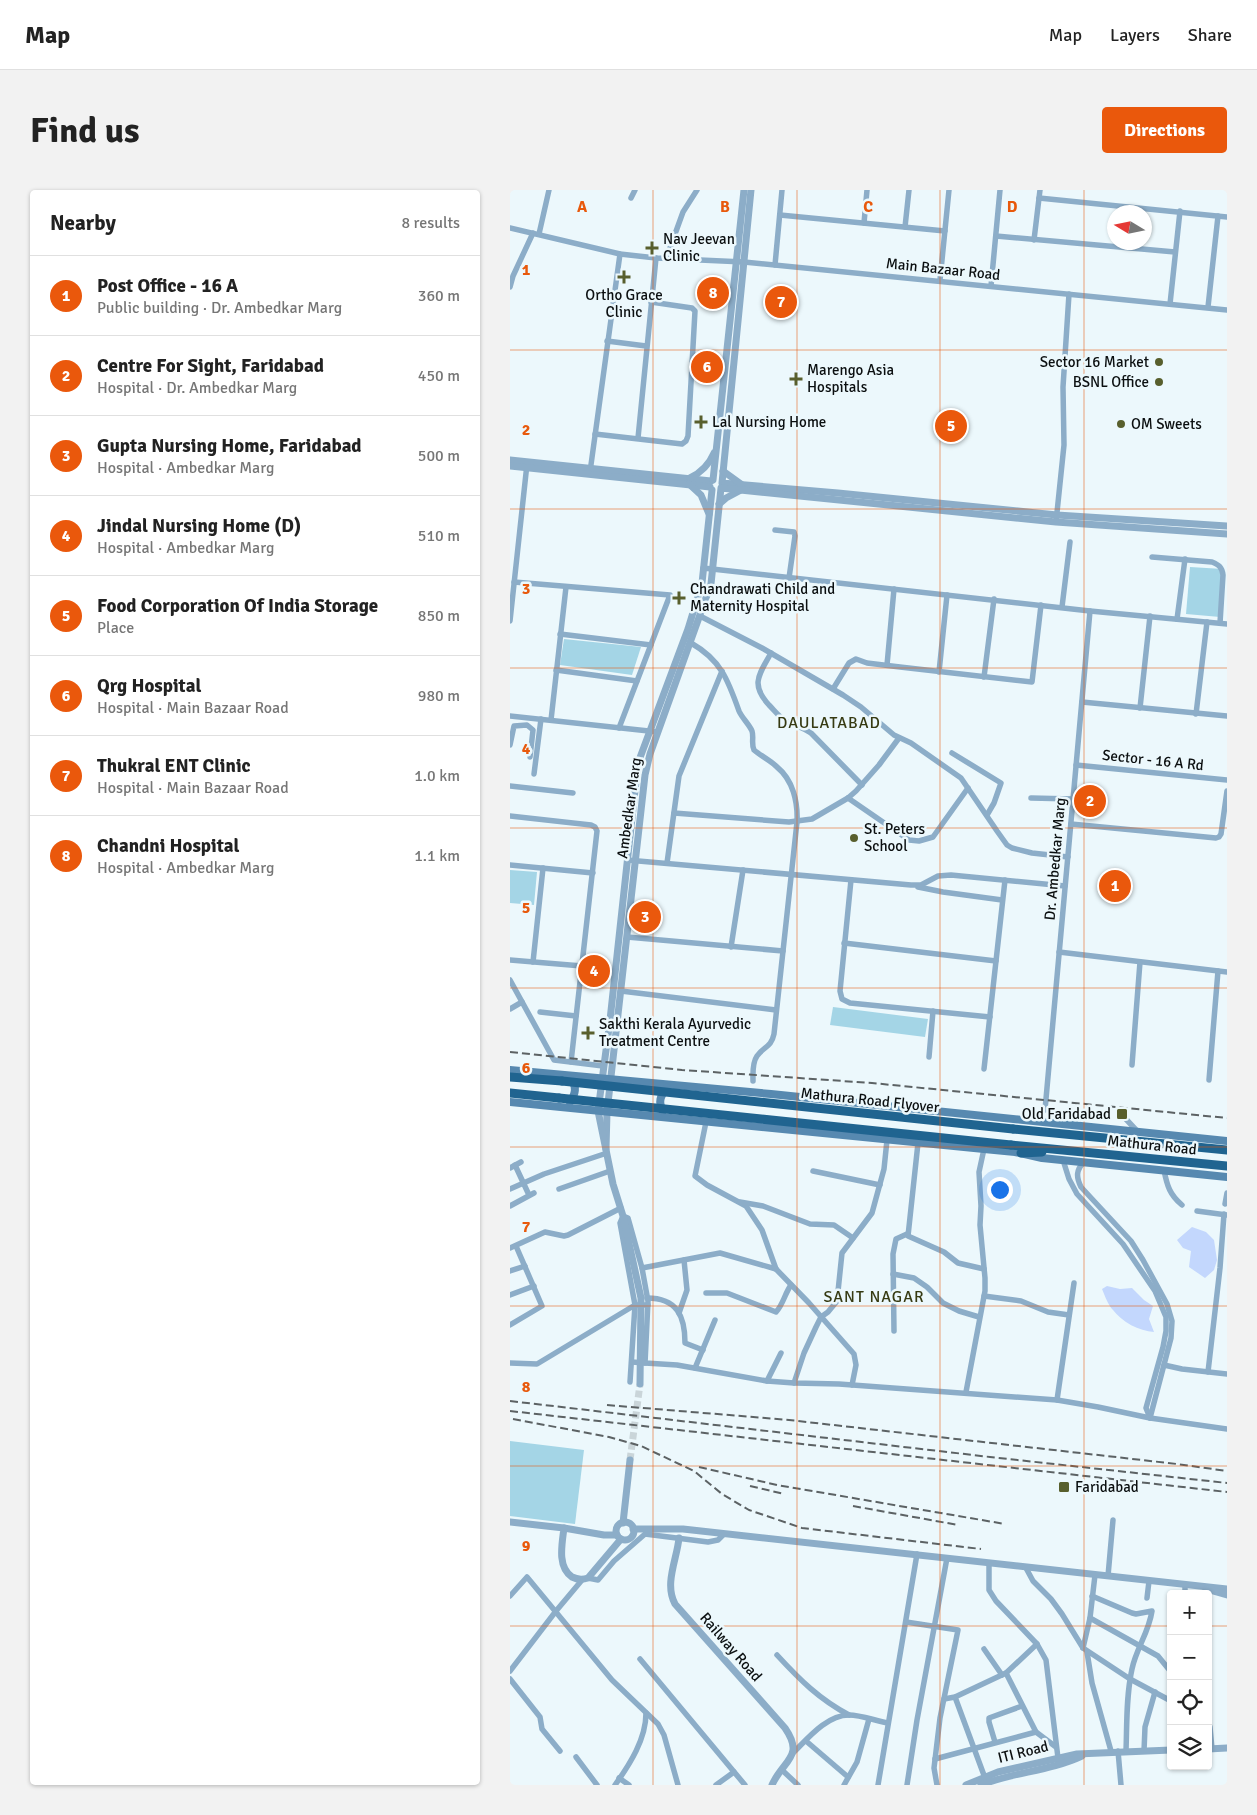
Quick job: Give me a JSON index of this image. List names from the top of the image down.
{
  "streets": {
    "highway": ["Mathura Road Flyover", "Mathura Road"],
    "street": [
      "Main Bazaar Road",
      "Sector - 16 A Rd",
      "Ambedkar Marg",
      "Dr. Ambedkar Marg",
      "Railway Road",
      "ITI Road"
    ]
  },
  "crossings": [
    ["Main Bazaar Road", "Ambedkar Marg"],
    ["Sector - 16 A Rd", "Dr. Ambedkar Marg"],
    ["Mathura Road Flyover", "Mathura Road"]
  ],
  "districts": ["DAULATABAD", "SANT NAGAR"],
  "places": {
    "health": [
      "Nav Jeevan Clinic",
      "Ortho Grace Clinic",
      "Marengo Asia Hospitals",
      "Lal Nursing Home",
      "Chandrawati Child and Maternity Hospital",
      "Sakthi Kerala Ayurvedic Treatment Centre"
    ],
    "other": [
      "Sector 16 Market",
      "BSNL Office",
      "OM Sweets",
      "St. Peters School"
    ],
    "transit": ["Old Faridabad", "Faridabad"]
  },
  "north": "left",
  "page": {
    "header": "Map",
    "nav": ["Map", "Layers", "Share"],
    "buttons": "Directions",
    "title": "Find us",
    "heading": ["Nearby", "8 results"],
    "list": [
      {
        "mark": "1",
        "name": "Post Office - 16 A",
        "note": "Public building · Dr. Ambedkar Marg",
        "value": "360 m"
      },
      {
        "mark": "2",
        "name": "Centre For Sight, Faridabad",
        "note": "Hospital · Dr. Ambedkar Marg",
        "value": "450 m"
      },
      {
        "mark": "3",
        "name": "Gupta Nursing Home, Faridabad",
        "note": "Hospital · Ambedkar Marg",
        "value": "500 m"
      },
      {
        "mark": "4",
        "name": "Jindal Nursing Home (D)",
        "note": "Hospital · Ambedkar Marg",
        "value": "510 m"
      },
      {
        "mark": "5",
        "name": "Food Corporation Of India Storage",
        "note": "Place",
        "value": "850 m"
      },
      {
        "mark": "6",
        "name": "Qrg Hospital",
        "note": "Hospital · Main Bazaar Road",
        "value": "980 m"
      },
      {
        "mark": "7",
        "name": "Thukral ENT Clinic",
        "note": "Hospital · Main Bazaar Road",
        "value": "1.0 km"
      },
      {
        "mark": "8",
        "name": "Chandni Hospital",
        "note": "Hospital · Ambedkar Marg",
        "value": "1.1 km"
      }
    ],
    "pins": [
      "8",
      "7",
      "6",
      "5",
      "2",
      "1",
      "3",
      "4"
    ],
    "map_buttons": ["+", "−"]
  },
  "grid": {
    "columns": [
      "A",
      "B",
      "C",
      "D"
    ],
    "rows": [
      "1",
      "2",
      "3",
      "4",
      "5",
      "6",
      "7",
      "8",
      "9"
    ]
  }
}
